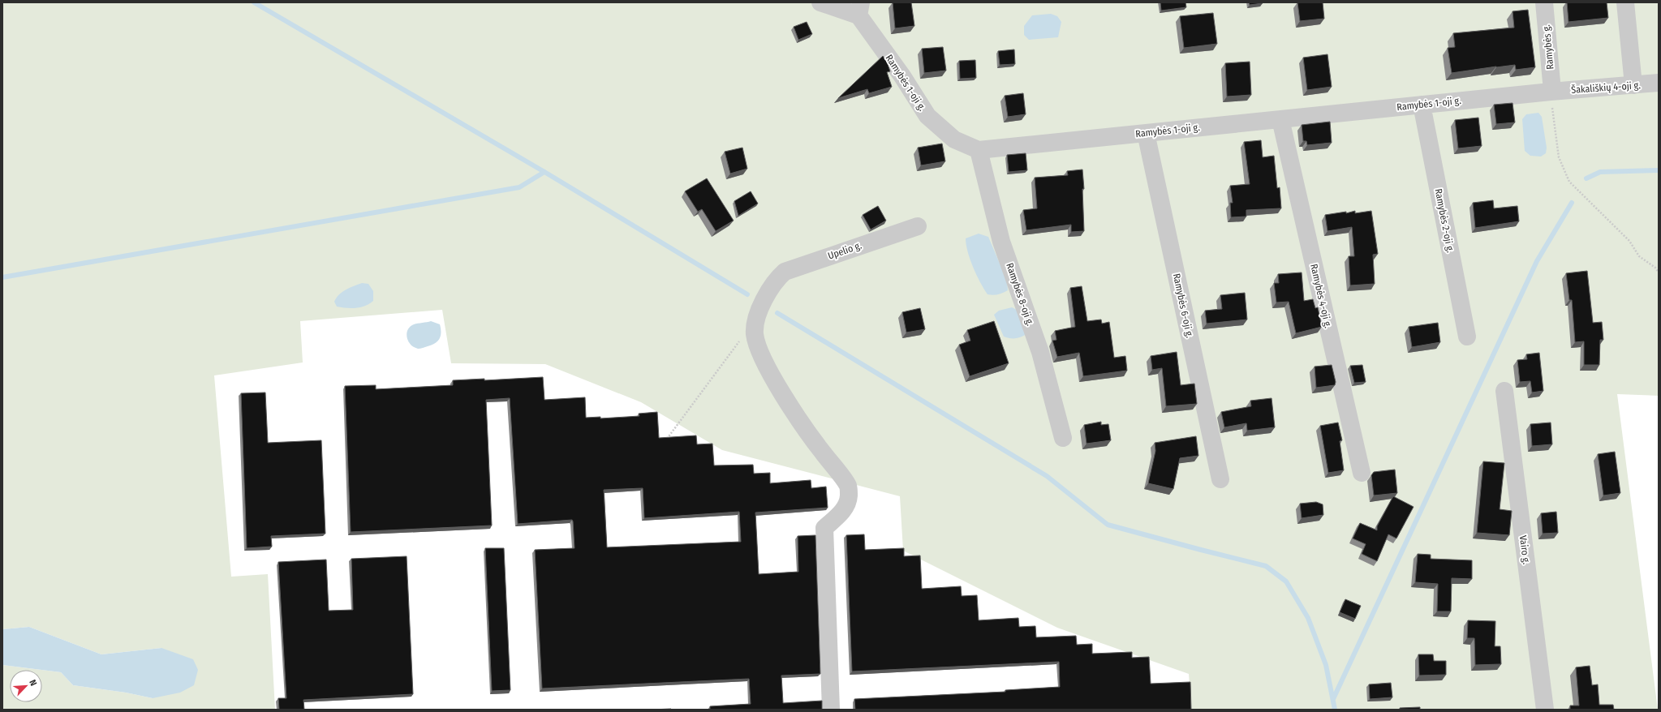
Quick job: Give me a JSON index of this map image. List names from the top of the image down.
{
  "streets": {
    "street": [
      "Ramybės g.",
      "Ramybės 1-oji g.",
      "Šakališkių 4-oji g.",
      "Ramybės 2-oji g.",
      "Upelio g.",
      "Ramybės 8-oji g.",
      "Ramybės 4-oji g.",
      "Ramybės 6-oji g.",
      "Vairo g."
    ]
  },
  "crossings": [
    ["Ramybės g.", "Ramybės 1-oji g."],
    ["Ramybės g.", "Šakališkių 4-oji g."],
    ["Ramybės 1-oji g.", "Šakališkių 4-oji g."],
    ["Ramybės 1-oji g.", "Ramybės 2-oji g."],
    ["Ramybės 1-oji g.", "Ramybės 8-oji g."],
    ["Ramybės 1-oji g.", "Ramybės 4-oji g."],
    ["Ramybės 1-oji g.", "Ramybės 6-oji g."]
  ],
  "north": "top right"
}
